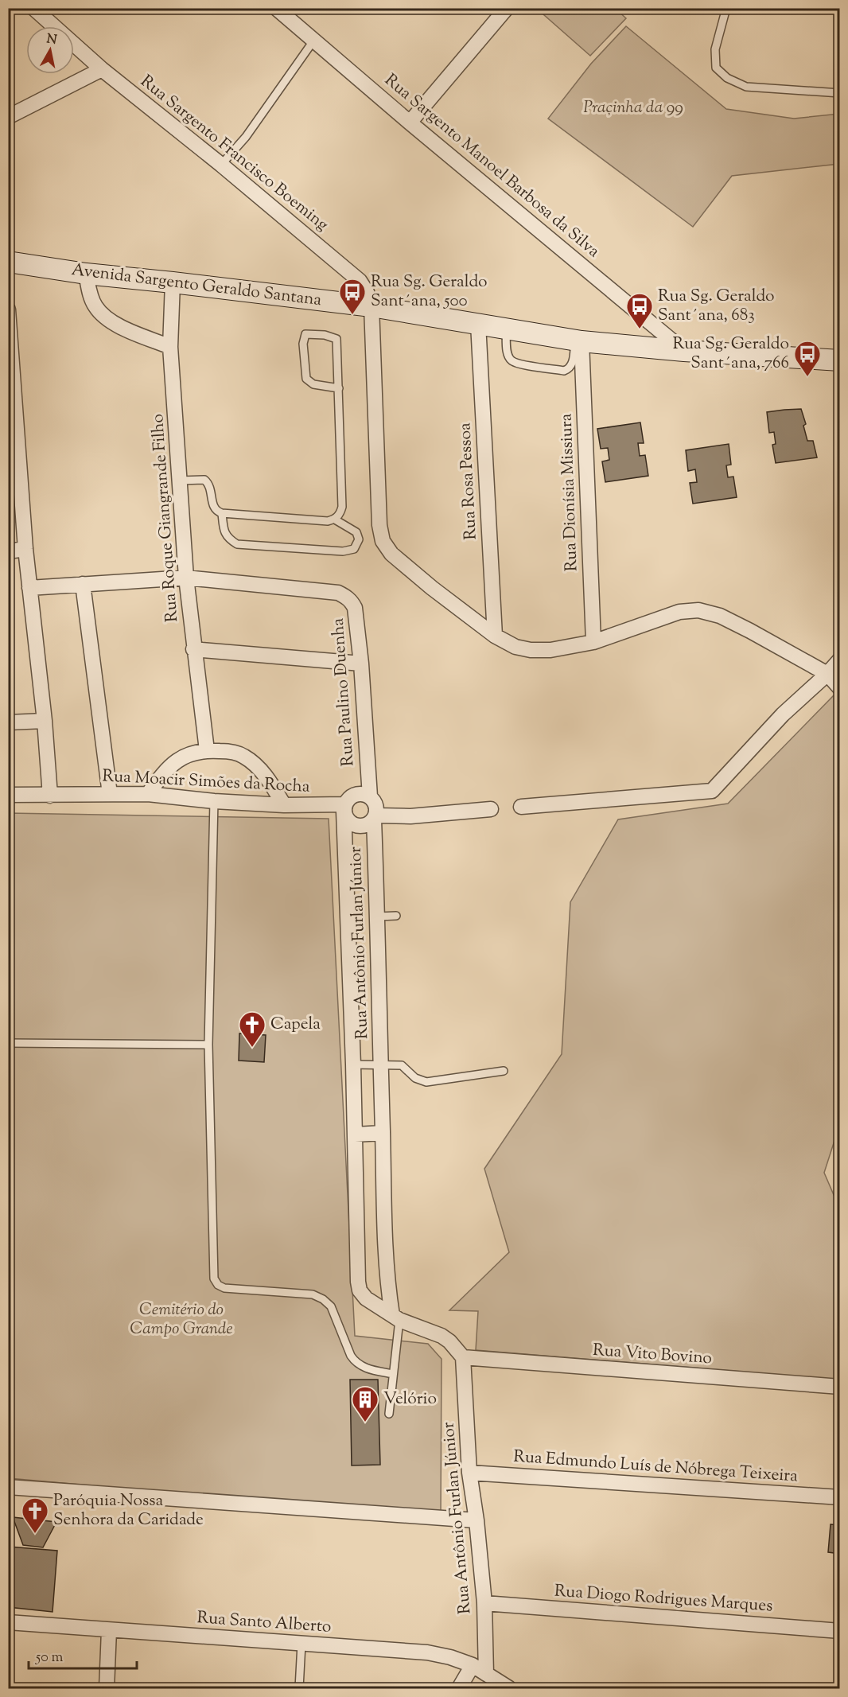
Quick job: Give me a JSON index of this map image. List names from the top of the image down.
{
  "streets": {
    "street": [
      "Rua Sargento Francisco Boeming",
      "Rua Sargento Manoel Barbosa da Silva",
      "Avenida Sargento Geraldo Santana",
      "Rua Rosa Pessoa",
      "Rua Dionísia Missiura",
      "Rua Roque Giangrande Filho",
      "Rua Paulino Duenha",
      "Rua Moacir Simões da Rocha",
      "Rua Antônio Furlan Júnior",
      "Rua Vito Bovino",
      "Rua Edmundo Luís de Nóbrega Teixeira",
      "Rua Diogo Rodrigues Marques",
      "Rua Santo Alberto"
    ]
  },
  "crossings": [
    ["Rua Sargento Francisco Boeming", "Avenida Sargento Geraldo Santana"],
    ["Rua Sargento Manoel Barbosa da Silva", "Avenida Sargento Geraldo Santana"],
    ["Avenida Sargento Geraldo Santana", "Rua Rosa Pessoa"],
    ["Avenida Sargento Geraldo Santana", "Rua Dionísia Missiura"],
    ["Avenida Sargento Geraldo Santana", "Rua Roque Giangrande Filho"],
    ["Rua Roque Giangrande Filho", "Rua Paulino Duenha"],
    ["Rua Paulino Duenha", "Rua Moacir Simões da Rocha"],
    ["Rua Paulino Duenha", "Rua Antônio Furlan Júnior"],
    ["Rua Moacir Simões da Rocha", "Rua Antônio Furlan Júnior"],
    ["Rua Antônio Furlan Júnior", "Rua Vito Bovino"],
    ["Rua Antônio Furlan Júnior", "Rua Edmundo Luís de Nóbrega Teixeira"],
    ["Rua Antônio Furlan Júnior", "Rua Diogo Rodrigues Marques"],
    ["Rua Antônio Furlan Júnior", "Rua Santo Alberto"]
  ],
  "parks": ["Praçinha da 99", "Cemitério do Campo Grande"],
  "places": {
    "bus stop": ["Rua Sg. Geraldo Sant´ana, 500", "Rua Sg. Geraldo Sant´ana, 683", "Rua Sg. Geraldo Sant´ana, 766"],
    "church": ["Capela", "Paróquia Nossa Senhora da Caridade"],
    "building": ["Velório"]
  },
  "scale_bar": "50 m",
  "north": "top"
}
